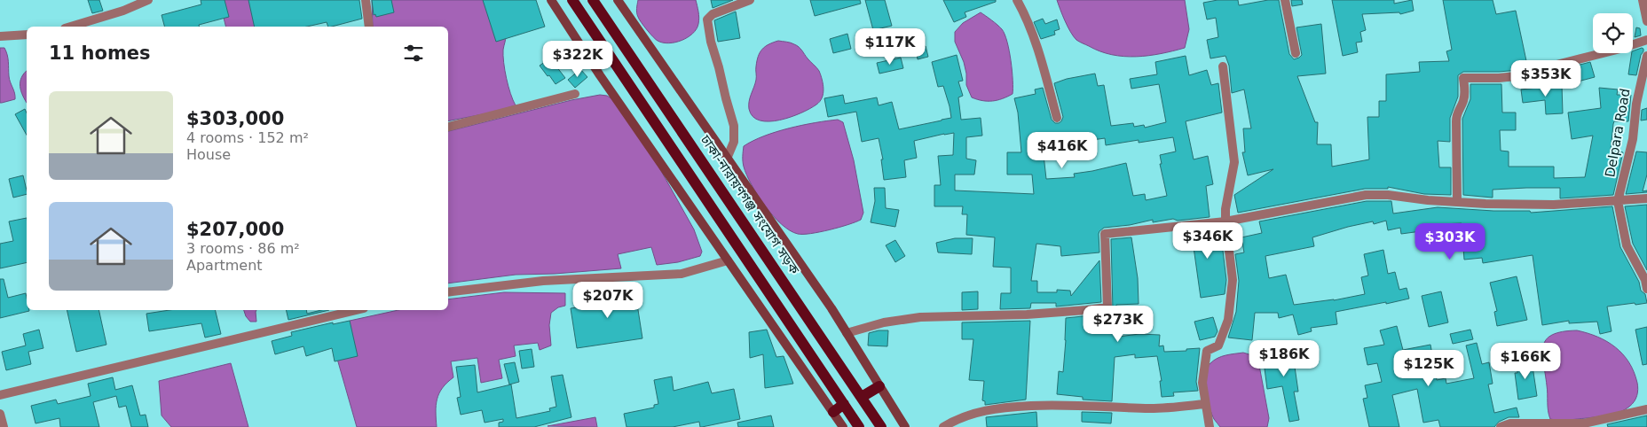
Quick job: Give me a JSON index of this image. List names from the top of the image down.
{
  "streets": {
    "main road": ["ঢাকা-নারায়ণগঞ্জ সংযোগ সড়ক"],
    "street": ["Delpara Road"]
  },
  "page": {
    "heading": "11 homes",
    "price": [
      "$117K",
      "$322K",
      "$353K",
      "$416K",
      "$346K",
      "$303K",
      "$207K",
      "$273K",
      "$186K",
      "$166K",
      "$125K"
    ],
    "list": [
      {
        "name": "$303,000",
        "note": "4 rooms · 152 m² · House"
      },
      {
        "name": "$207,000",
        "note": "3 rooms · 86 m² · Apartment"
      }
    ]
  }
}
